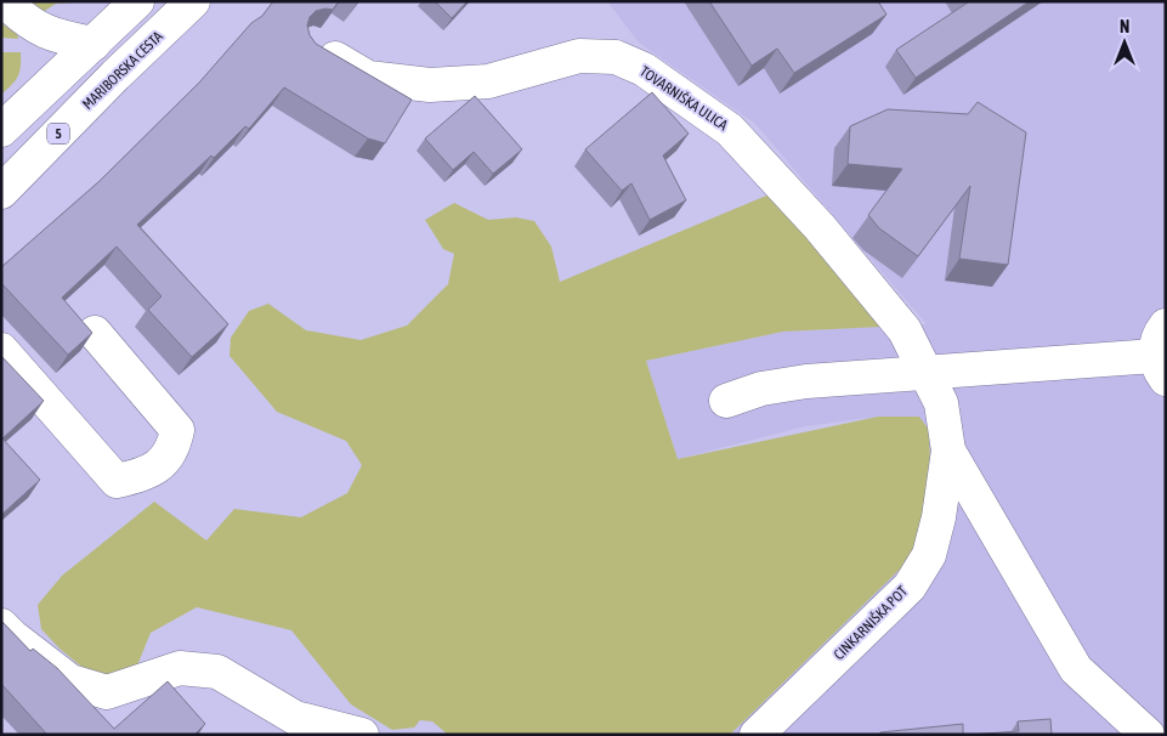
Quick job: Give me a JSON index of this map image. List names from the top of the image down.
{
  "streets": {
    "street": [
      "MARIBORSKA CESTA",
      "TOVARNIŠKA ULICA",
      "5",
      "CINKARNIŠKA POT"
    ]
  },
  "crossings": [
    ["TOVARNIŠKA ULICA", "CINKARNIŠKA POT"]
  ],
  "north": "top"
}
